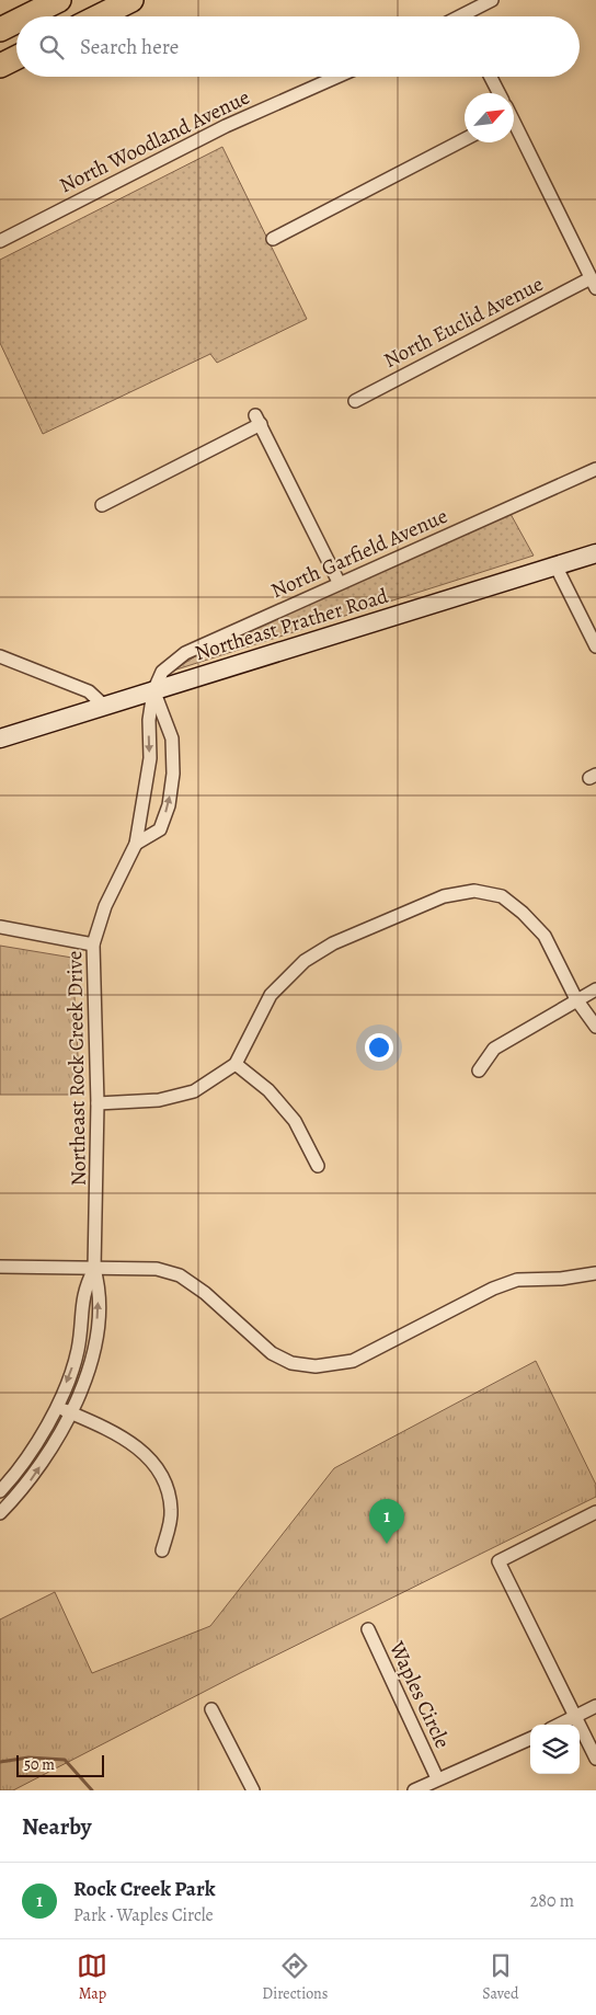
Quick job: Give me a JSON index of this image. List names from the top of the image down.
{
  "streets": {
    "main road": ["Northeast Prather Road"],
    "street": [
      "North Woodland Avenue",
      "North Euclid Avenue",
      "North Garfield Avenue",
      "Northeast Rock Creek Drive",
      "Waples Circle"
    ]
  },
  "crossings": [
    ["North Garfield Avenue", "Northeast Prather Road"],
    ["North Garfield Avenue", "Northeast Rock Creek Drive"],
    ["Northeast Prather Road", "Northeast Rock Creek Drive"]
  ],
  "scale_bar": "50 m",
  "north": "top right",
  "page": {
    "search": "Search here",
    "pins": "1",
    "scale": "50 m",
    "heading": "Nearby",
    "list": [
      {
        "mark": "1",
        "name": "Rock Creek Park",
        "note": "Park · Waples Circle",
        "value": "280 m"
      }
    ],
    "nav": ["Map", "Directions", "Saved"]
  }
}
